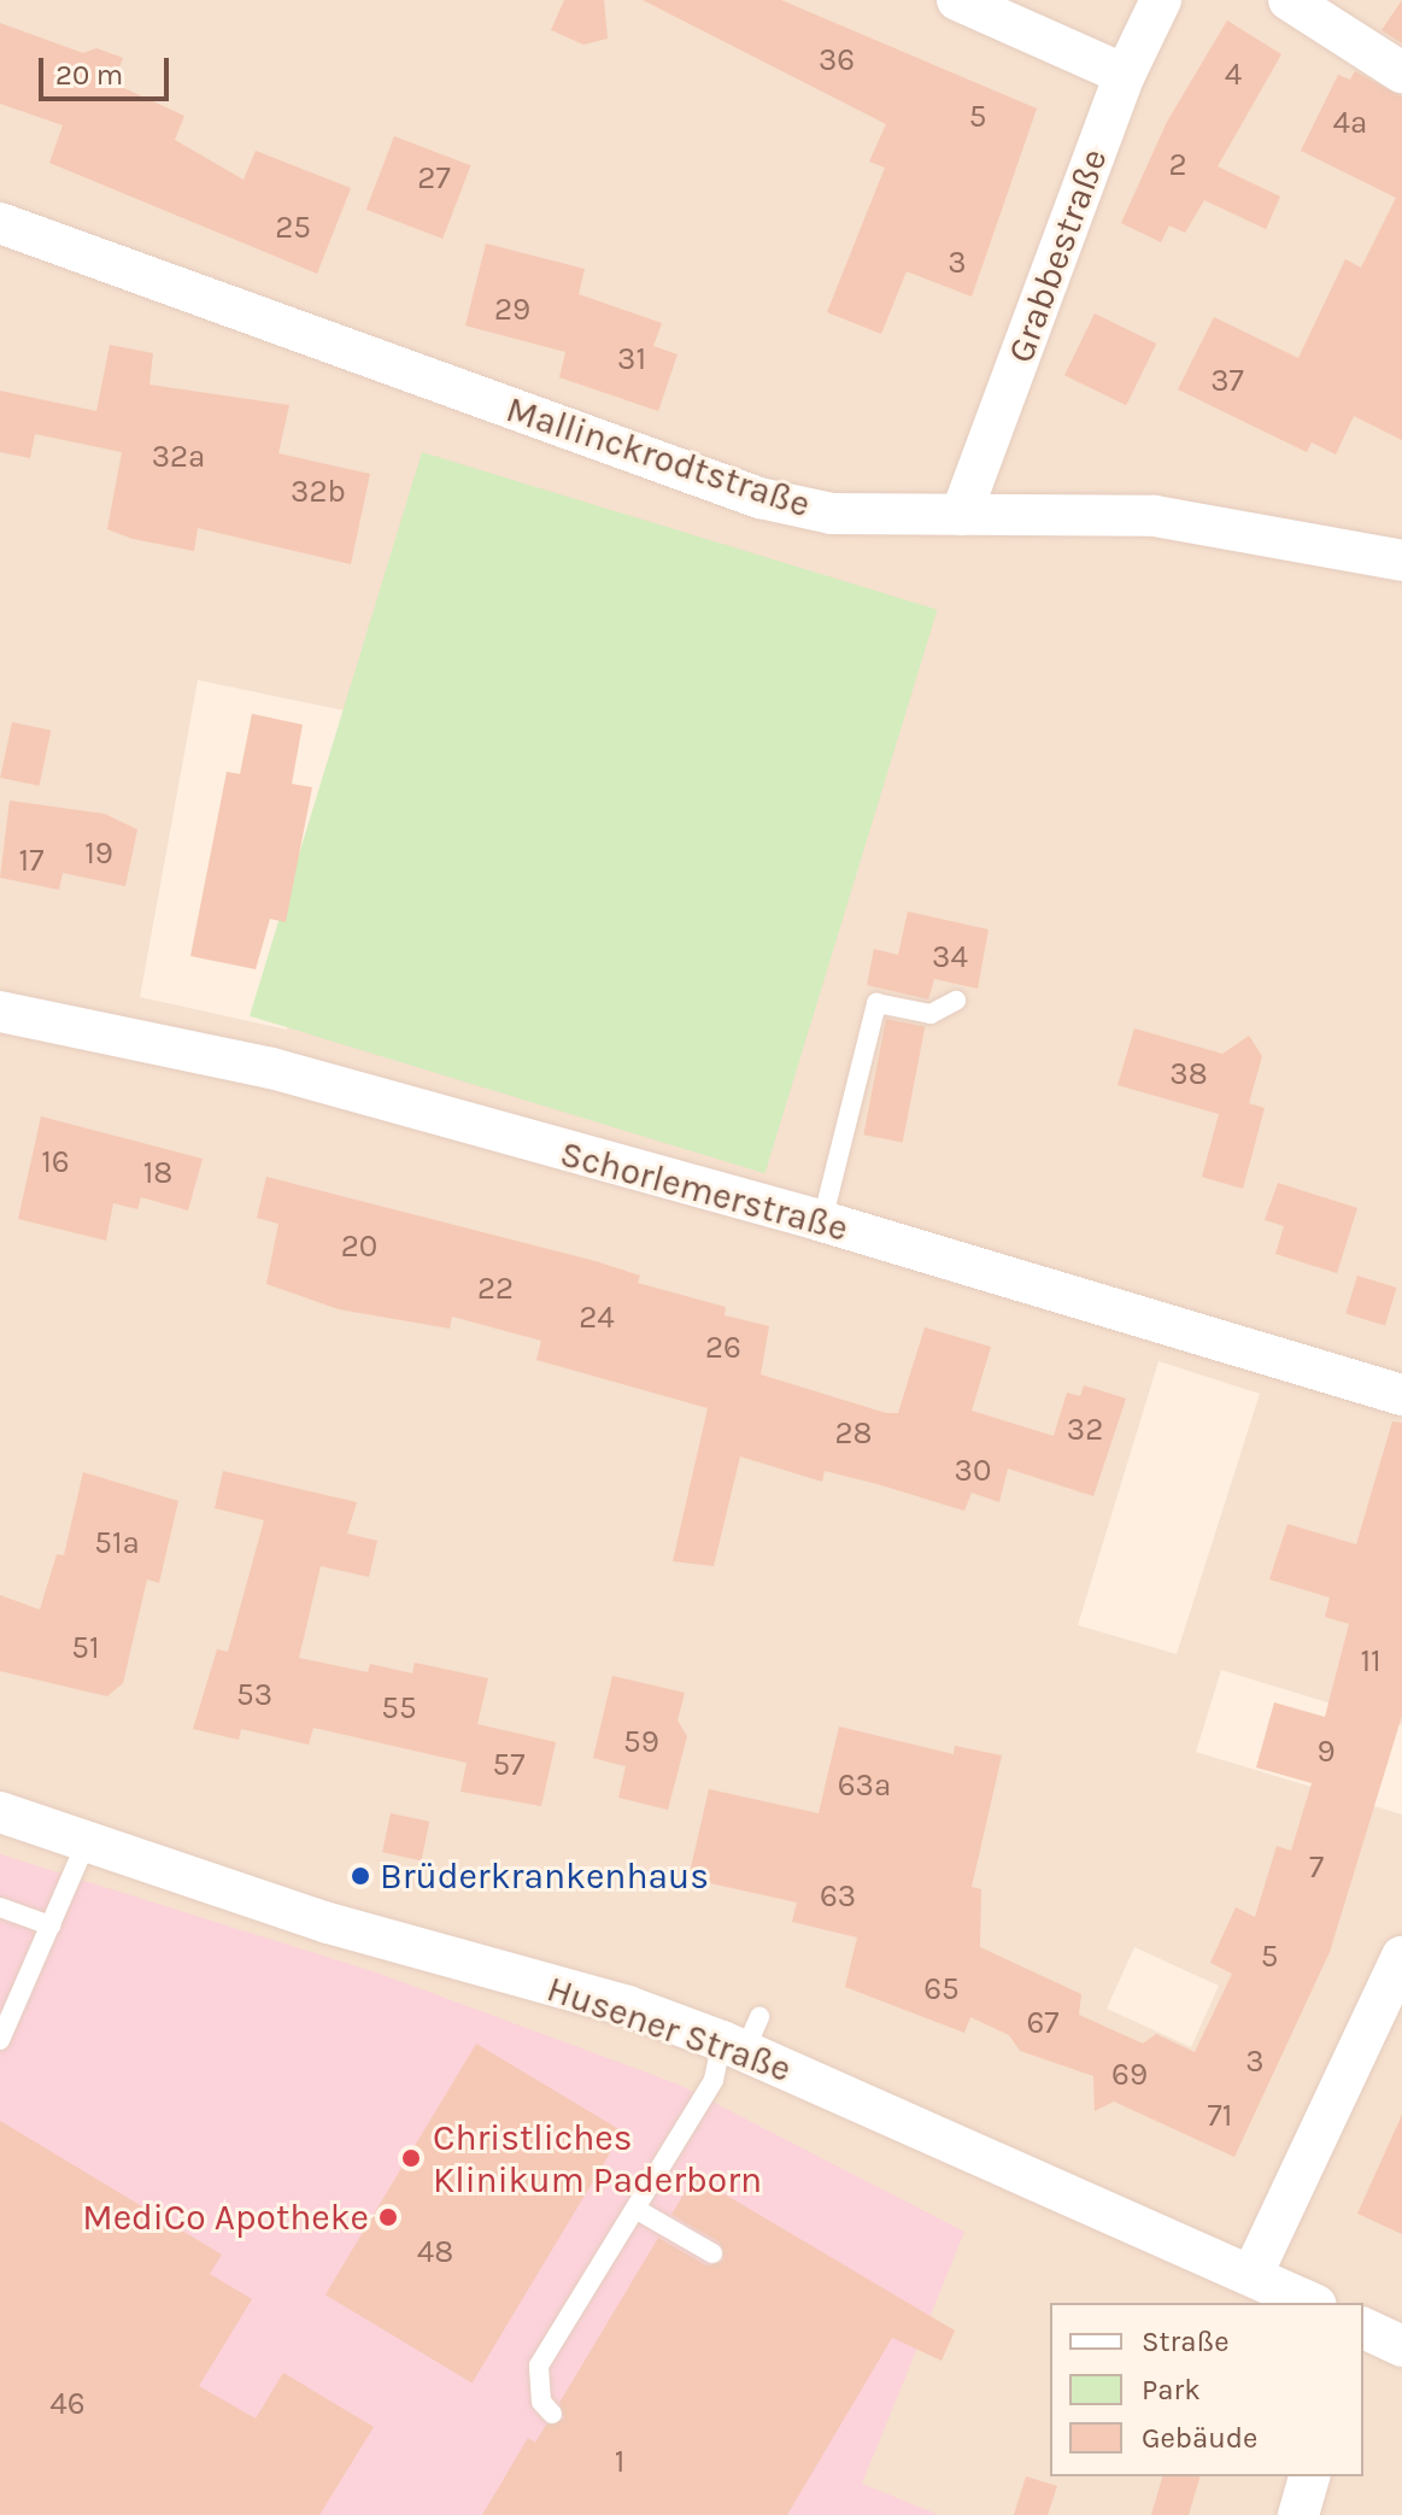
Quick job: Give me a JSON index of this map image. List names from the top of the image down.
{
  "streets": {
    "street": [
      "Grabbestraße",
      "Mallinckrodtstraße",
      "Schorlemerstraße",
      "Husener Straße"
    ]
  },
  "crossings": [
    ["Grabbestraße", "Mallinckrodtstraße"]
  ],
  "places": ["Brüderkrankenhaus", "Christliches Klinikum Paderborn", "MediCo Apotheke"],
  "house_numbers": [
    "36",
    "4",
    "5",
    "4a",
    "2",
    "27",
    "25",
    "3",
    "29",
    "31",
    "37",
    "32a",
    "32b",
    "19",
    "17",
    "34",
    "38",
    "16",
    "18",
    "20",
    "22",
    "24",
    "26",
    "32",
    "28",
    "30",
    "51a",
    "51",
    "11",
    "53",
    "55",
    "59",
    "9",
    "57",
    "63a",
    "7",
    "63",
    "5",
    "65",
    "67",
    "3",
    "69",
    "71",
    "48",
    "46",
    "1"
  ],
  "legend": ["Straße", "Park", "Gebäude"],
  "scale_bar": "20 m"
}
